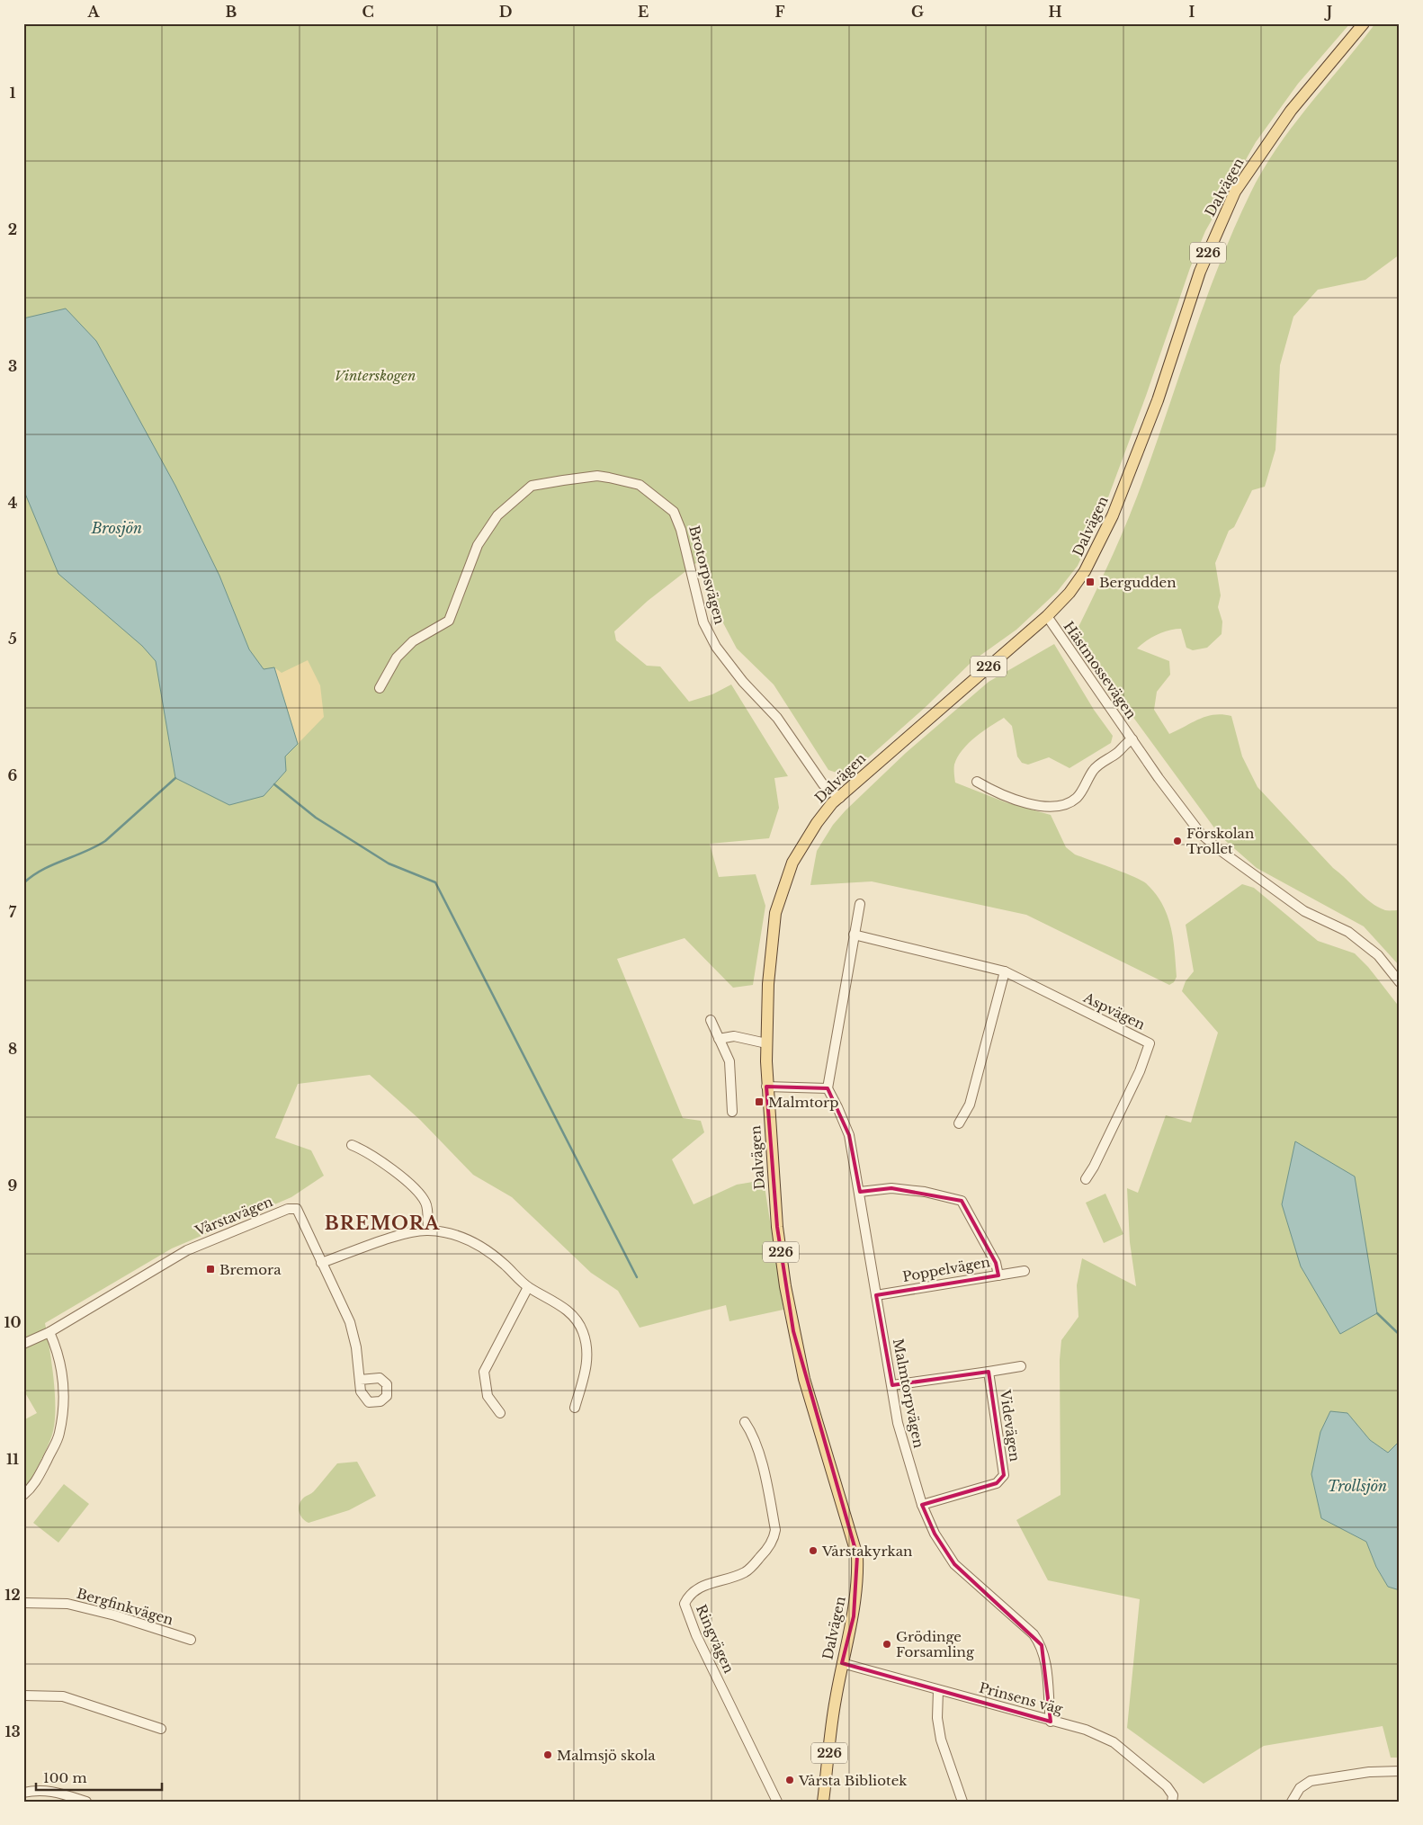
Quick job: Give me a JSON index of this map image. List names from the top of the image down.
{
  "streets": {
    "main road": ["Dalvägen", "226"],
    "street": [
      "Brotorpsvägen",
      "Hästmossevägen",
      "Aspvägen",
      "Vårstavägen",
      "Poppelvägen",
      "Malmtorpvägen",
      "Videvägen",
      "Bergfinkvägen",
      "Ringvägen",
      "Prinsens väg"
    ]
  },
  "crossings": [
    ["Dalvägen", "Brotorpsvägen"],
    ["Dalvägen", "Hästmossevägen"],
    ["Dalvägen", "Prinsens väg"],
    ["Poppelvägen", "Malmtorpvägen"],
    ["Malmtorpvägen", "Videvägen"],
    ["Malmtorpvägen", "Prinsens väg"]
  ],
  "districts": ["BREMORA"],
  "water": ["Brosjön", "Trollsjön"],
  "parks": ["Vinterskogen"],
  "places": {
    "transit": ["Bergudden", "Malmtorp", "Bremora"],
    "other": [
      "Förskolan Trollet",
      "Vårstakyrkan",
      "Grödinge Forsamling",
      "Malmsjö skola",
      "Vårsta Bibliotek"
    ]
  },
  "scale_bar": "100 m",
  "grid": {
    "columns": [
      "A",
      "B",
      "C",
      "D",
      "E",
      "F",
      "G",
      "H",
      "I",
      "J"
    ],
    "rows": [
      "1",
      "2",
      "3",
      "4",
      "5",
      "6",
      "7",
      "8",
      "9",
      "10",
      "11",
      "12",
      "13"
    ]
  }
}
